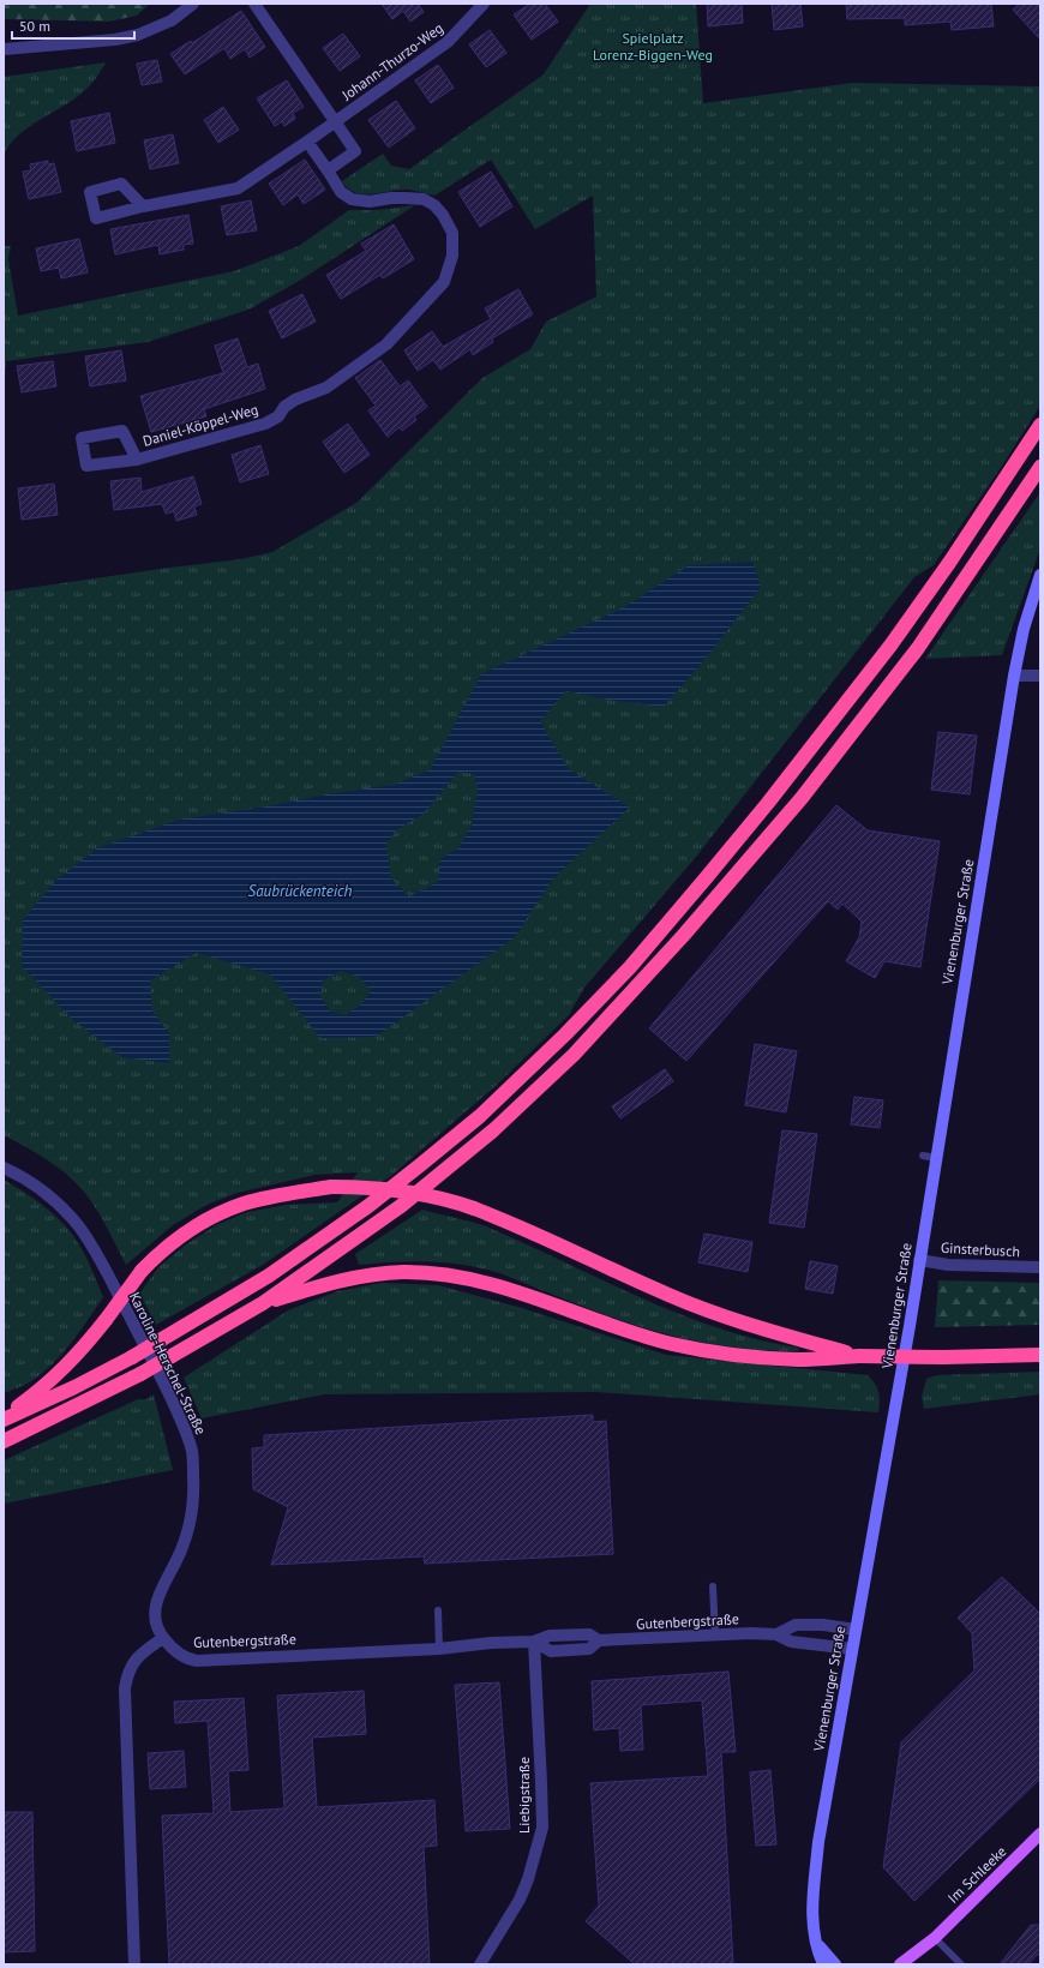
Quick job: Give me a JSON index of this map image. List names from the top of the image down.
{
  "streets": {
    "main road": ["Im Schleeke"],
    "street": [
      "Johann-Thurzo-Weg",
      "Daniel-Köppel-Weg",
      "Vienenburger Straße",
      "Ginsterbusch",
      "Karoline-Herschel-Straße",
      "Gutenbergstraße",
      "Liebigstraße"
    ]
  },
  "crossings": [
    ["Johann-Thurzo-Weg", "Daniel-Köppel-Weg"],
    ["Vienenburger Straße", "Ginsterbusch"],
    ["Vienenburger Straße", "Gutenbergstraße"],
    ["Karoline-Herschel-Straße", "Gutenbergstraße"],
    ["Gutenbergstraße", "Liebigstraße"]
  ],
  "water": ["Saubrückenteich"],
  "parks": ["Spielplatz Lorenz-Biggen-Weg"],
  "scale_bar": "50 m"
}
